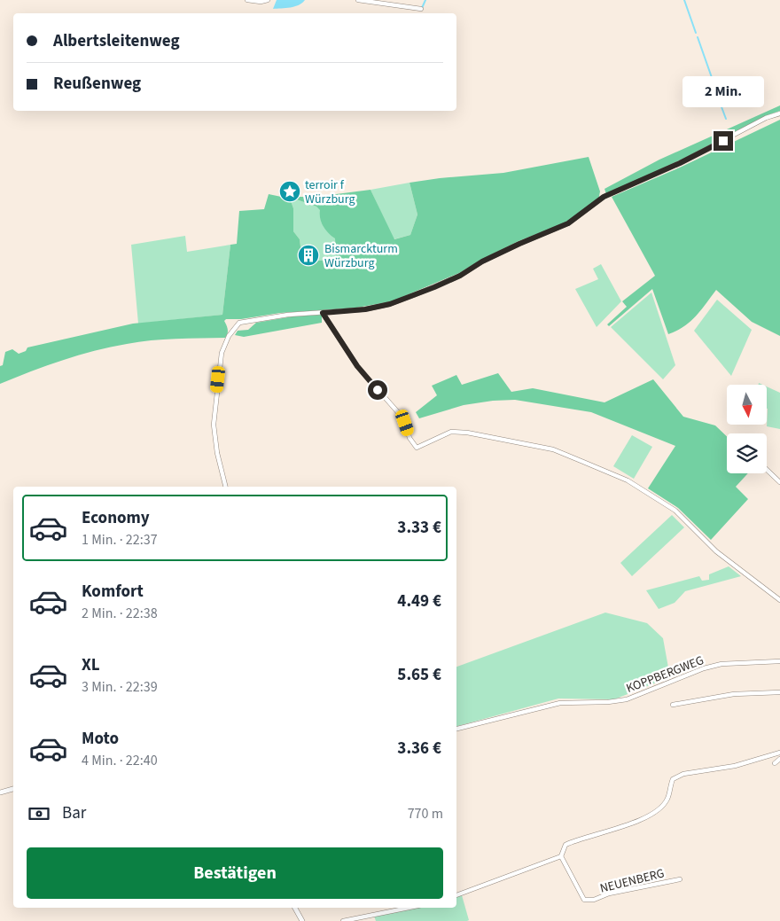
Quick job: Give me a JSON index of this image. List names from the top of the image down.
{
  "streets": {
    "street": ["KOPPBERGWEG", "NEUENBERG"]
  },
  "places": {
    "place": ["terroir f Würzburg"],
    "building": ["Bismarckturm Würzburg"]
  },
  "north": "bottom",
  "page": {
    "banner": ["Albertsleitenweg", "Reußenweg"],
    "bubble": "2 Min.",
    "list": [
      {
        "name": "Economy",
        "note": "1 Min. · 22:37",
        "value": "3.33 €"
      },
      {
        "name": "Komfort",
        "note": "2 Min. · 22:38",
        "value": "4.49 €"
      },
      {
        "name": "XL",
        "note": "3 Min. · 22:39",
        "value": "5.65 €"
      },
      {
        "name": "Moto",
        "note": "4 Min. · 22:40",
        "value": "3.36 €"
      }
    ],
    "pay": ["Bar", "770 m"],
    "buttons": "Bestätigen"
  }
}
